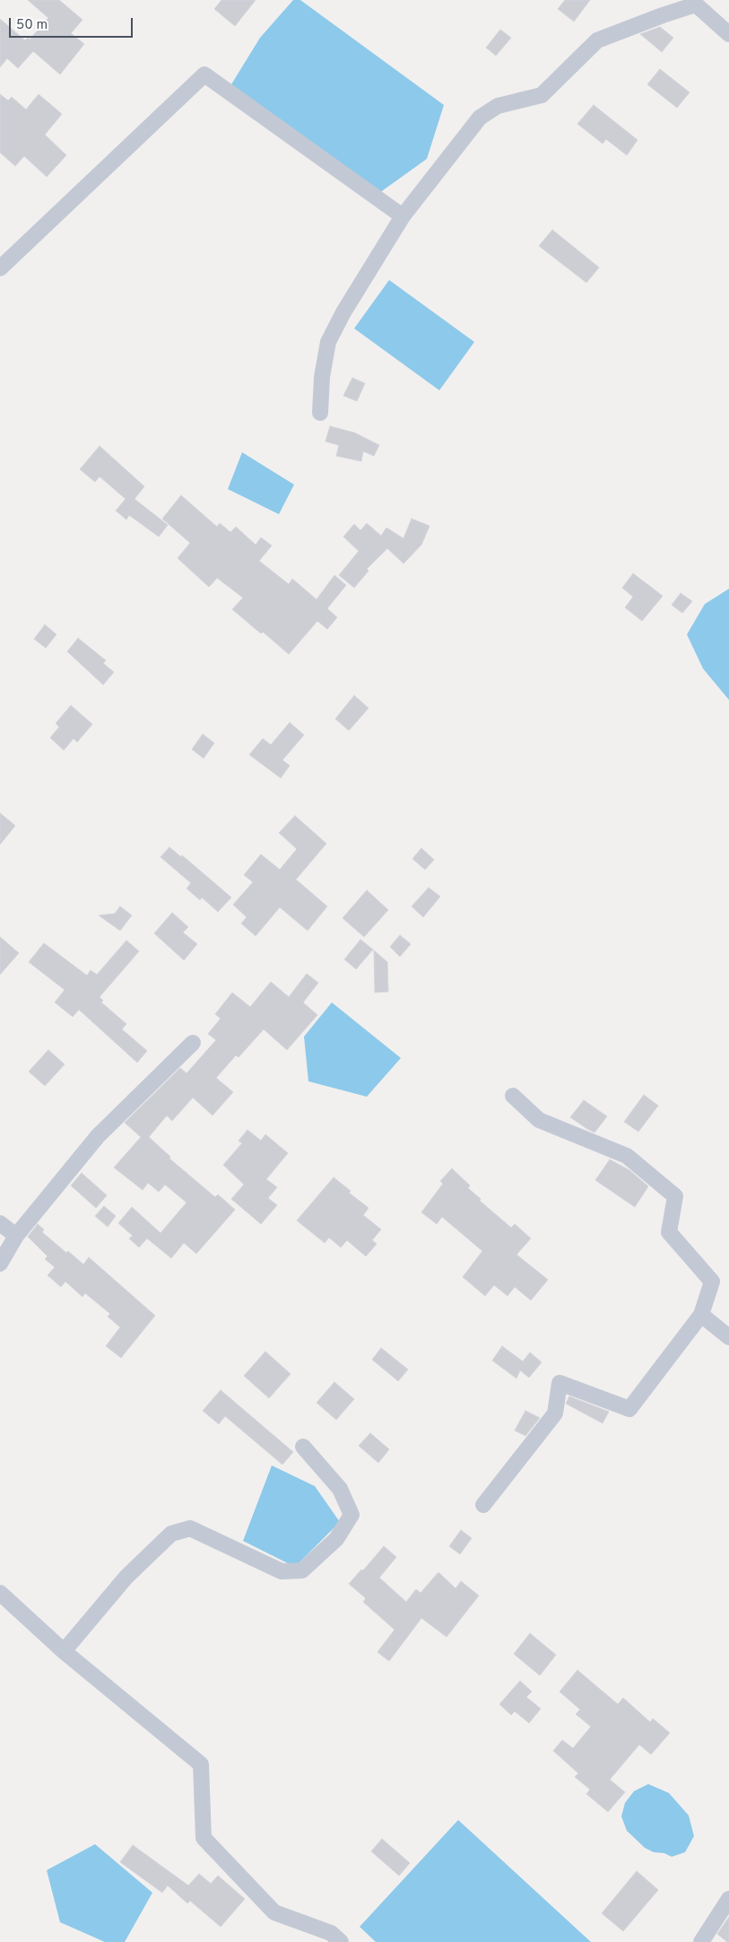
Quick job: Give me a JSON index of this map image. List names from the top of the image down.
{
  "scale_bar": "50 m"
}
